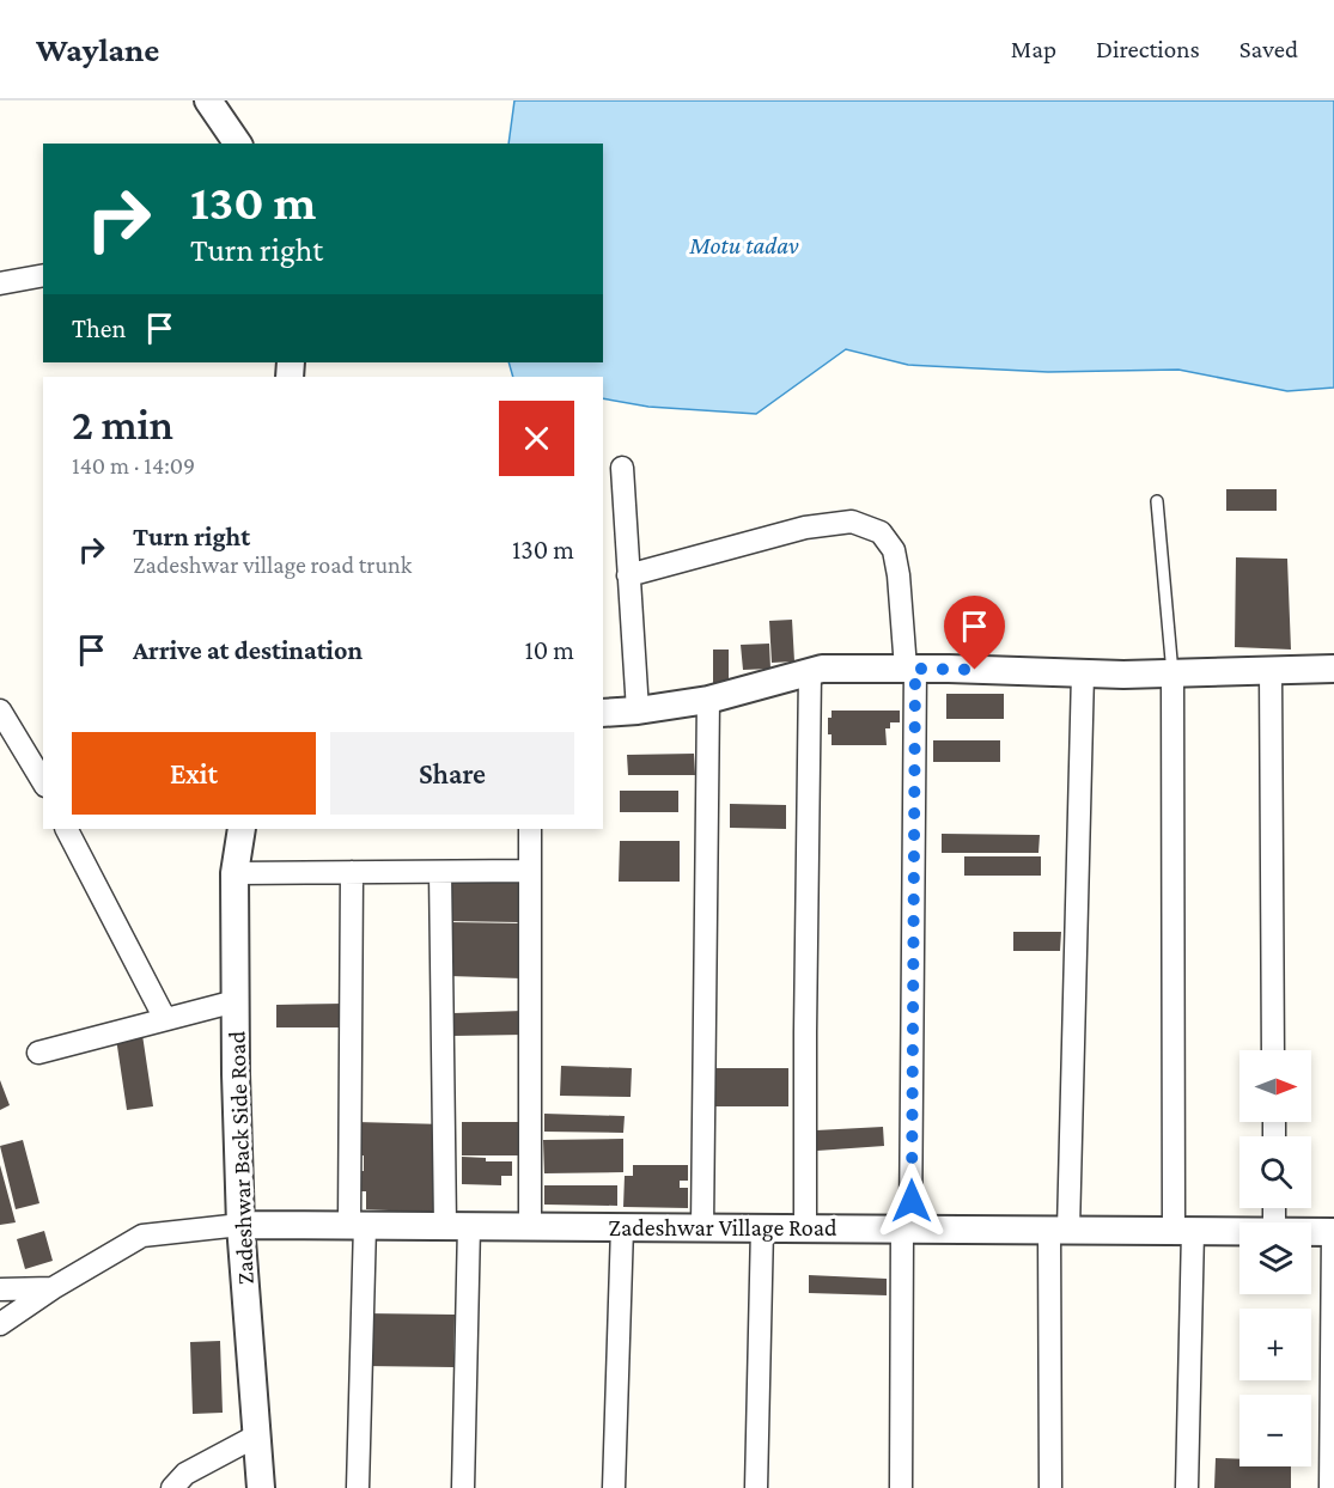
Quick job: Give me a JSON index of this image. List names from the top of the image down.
{
  "streets": {
    "street": ["Zadeshwar Back Side Road", "Zadeshwar Village Road"]
  },
  "crossings": [
    ["Zadeshwar Back Side Road", "Zadeshwar Village Road"]
  ],
  "water": ["Motu tadav"],
  "north": "right",
  "page": {
    "header": "Waylane",
    "nav": ["Map", "Directions", "Saved"],
    "turn": ["130 m", "Turn right"],
    "then": "Then",
    "heading": ["2 min", "140 m · 14:09"],
    "list": [
      {
        "name": "Turn right",
        "note": "Zadeshwar village road trunk",
        "value": "130 m"
      },
      {
        "name": "Arrive at destination",
        "value": "10 m"
      }
    ],
    "buttons": ["Exit", "Share"],
    "map_buttons": ["+", "−"]
  }
}
